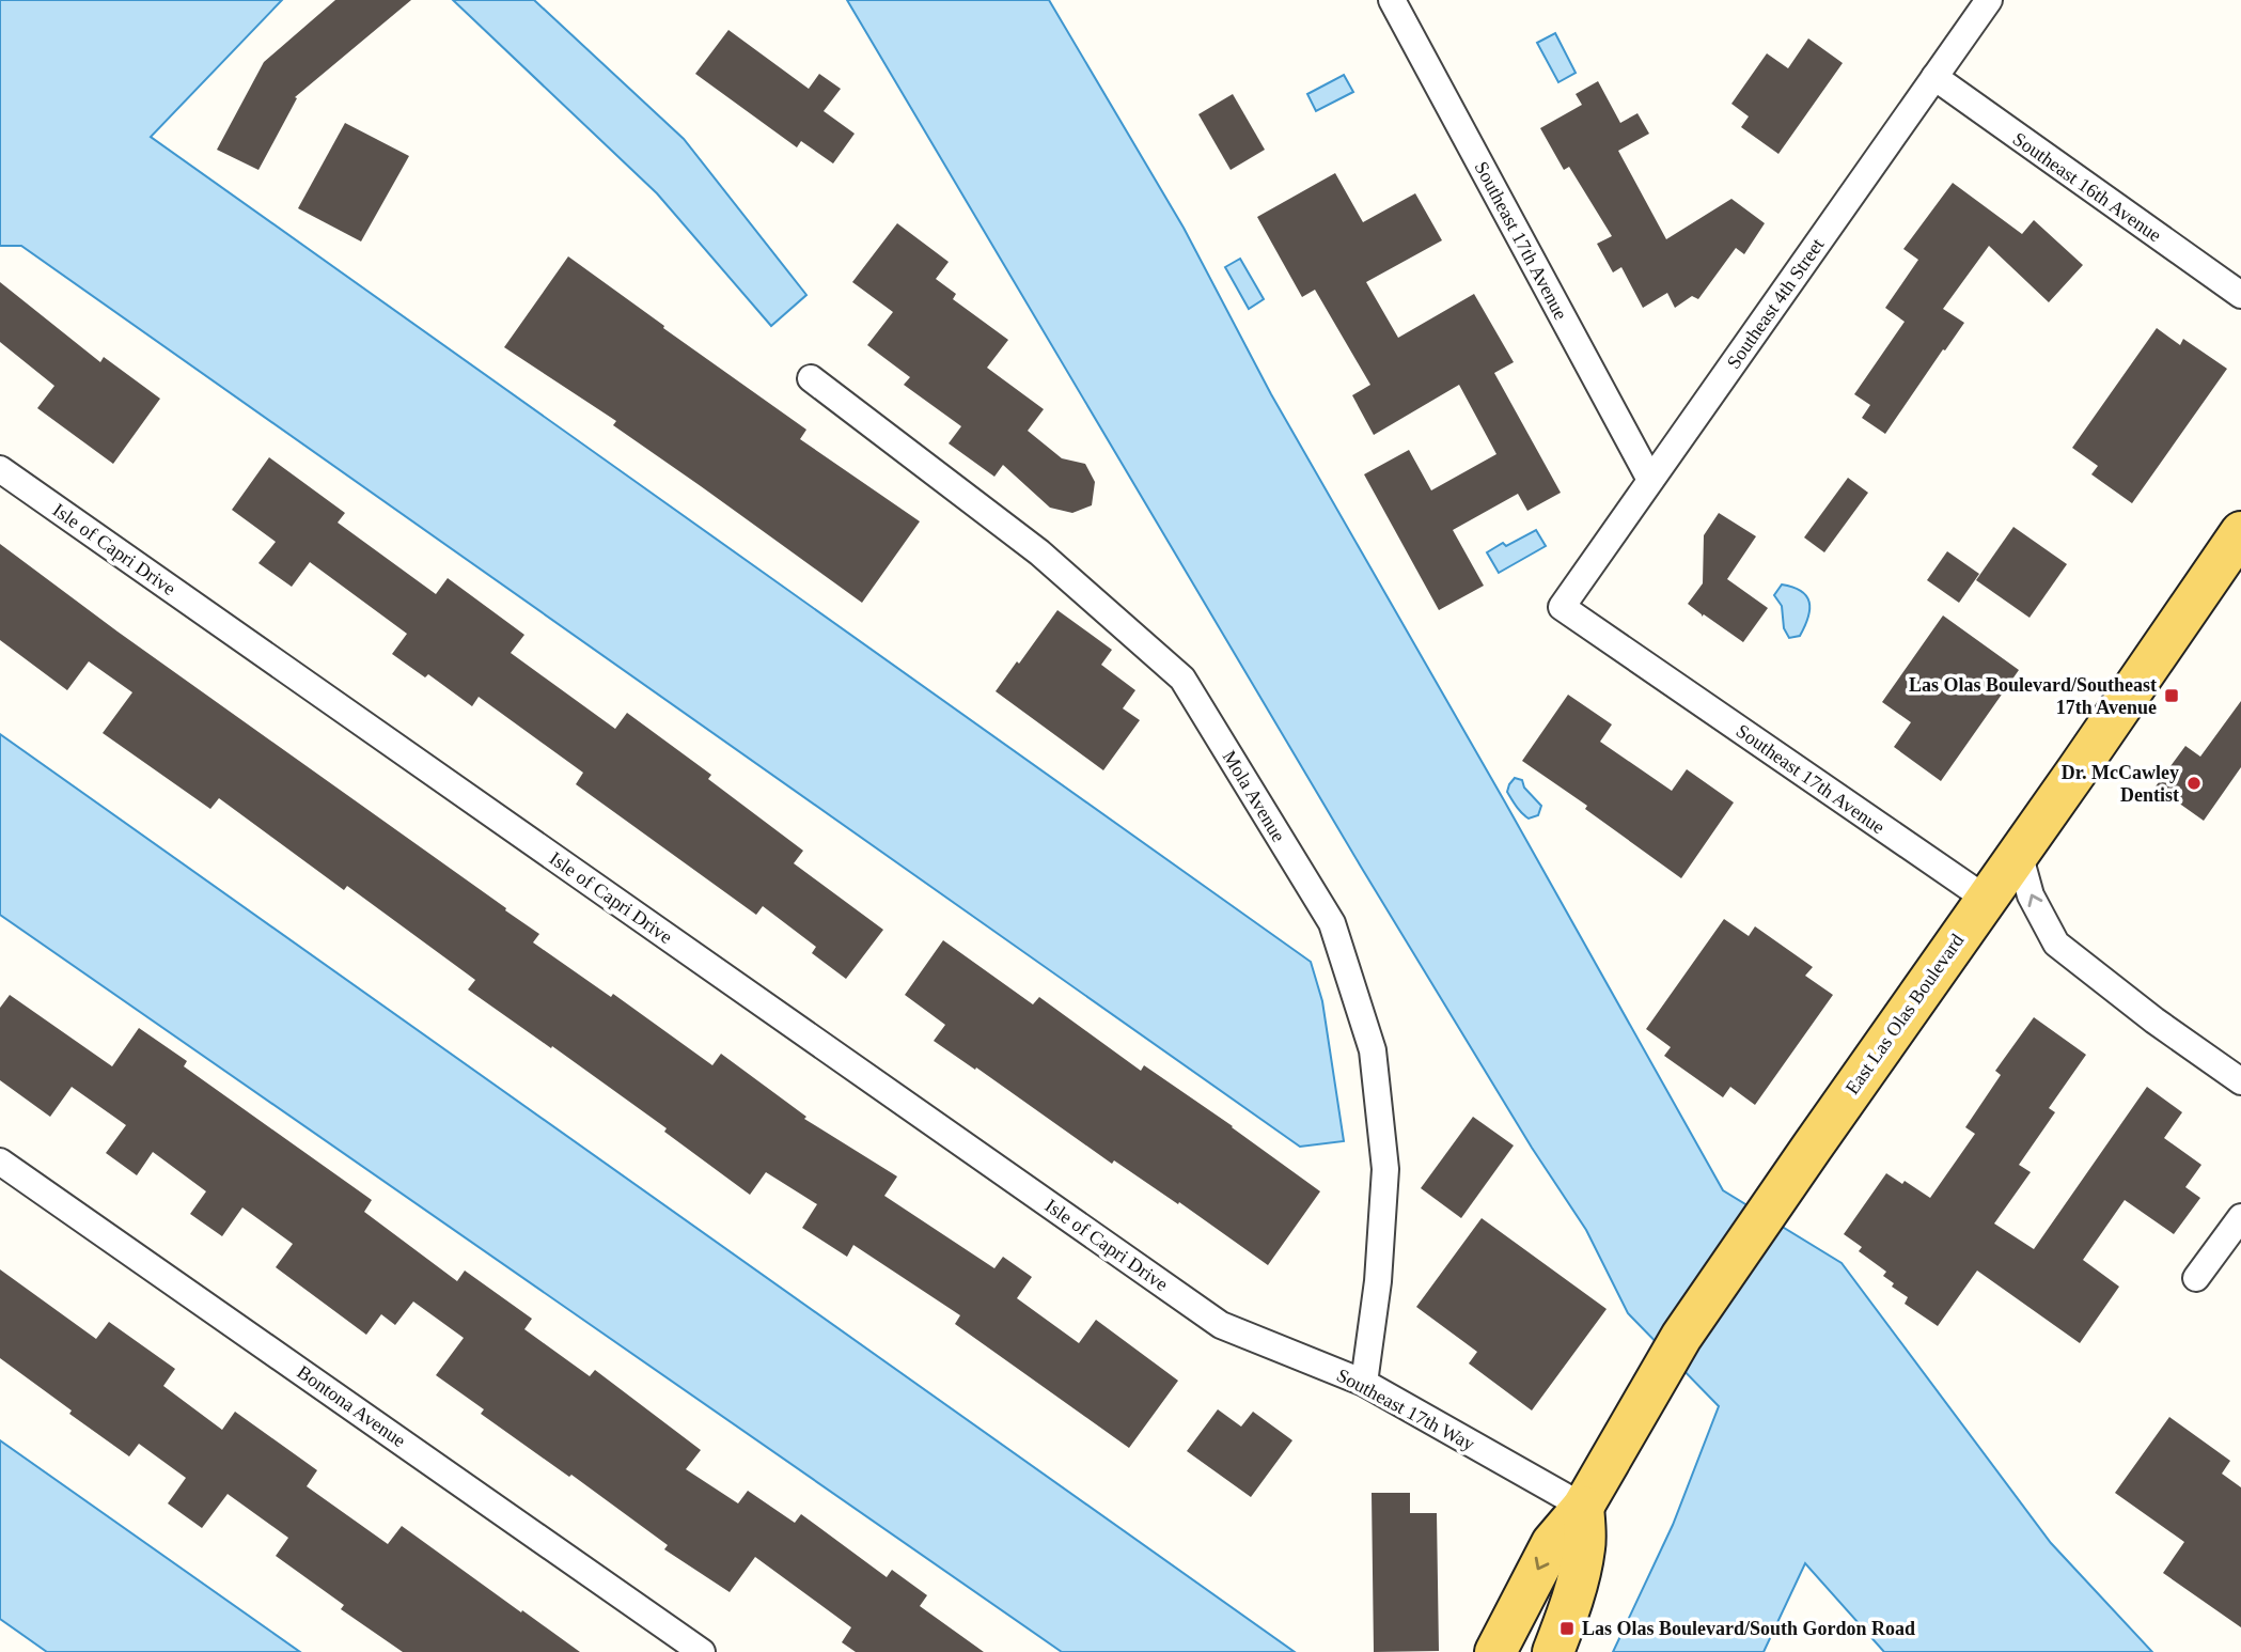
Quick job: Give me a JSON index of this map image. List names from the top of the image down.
{
  "streets": {
    "main road": ["East Las Olas Boulevard"],
    "street": [
      "Southeast 16th Avenue",
      "Southeast 17th Avenue",
      "Southeast 4th Street",
      "Isle of Capri Drive",
      "Mola Avenue",
      "Bontona Avenue",
      "Southeast 17th Way"
    ]
  },
  "crossings": [
    ["Southeast 16th Avenue", "Southeast 4th Street"],
    ["Southeast 17th Avenue", "Southeast 4th Street"],
    ["Southeast 17th Avenue", "East Las Olas Boulevard"],
    ["Isle of Capri Drive", "Southeast 17th Way"],
    ["Mola Avenue", "Southeast 17th Way"],
    ["East Las Olas Boulevard", "Southeast 17th Way"]
  ],
  "places": {
    "transit": ["Las Olas Boulevard/Southeast 17th Avenue", "Las Olas Boulevard/South Gordon Road"],
    "other": ["Dr. McCawley Dentist"]
  }
}
